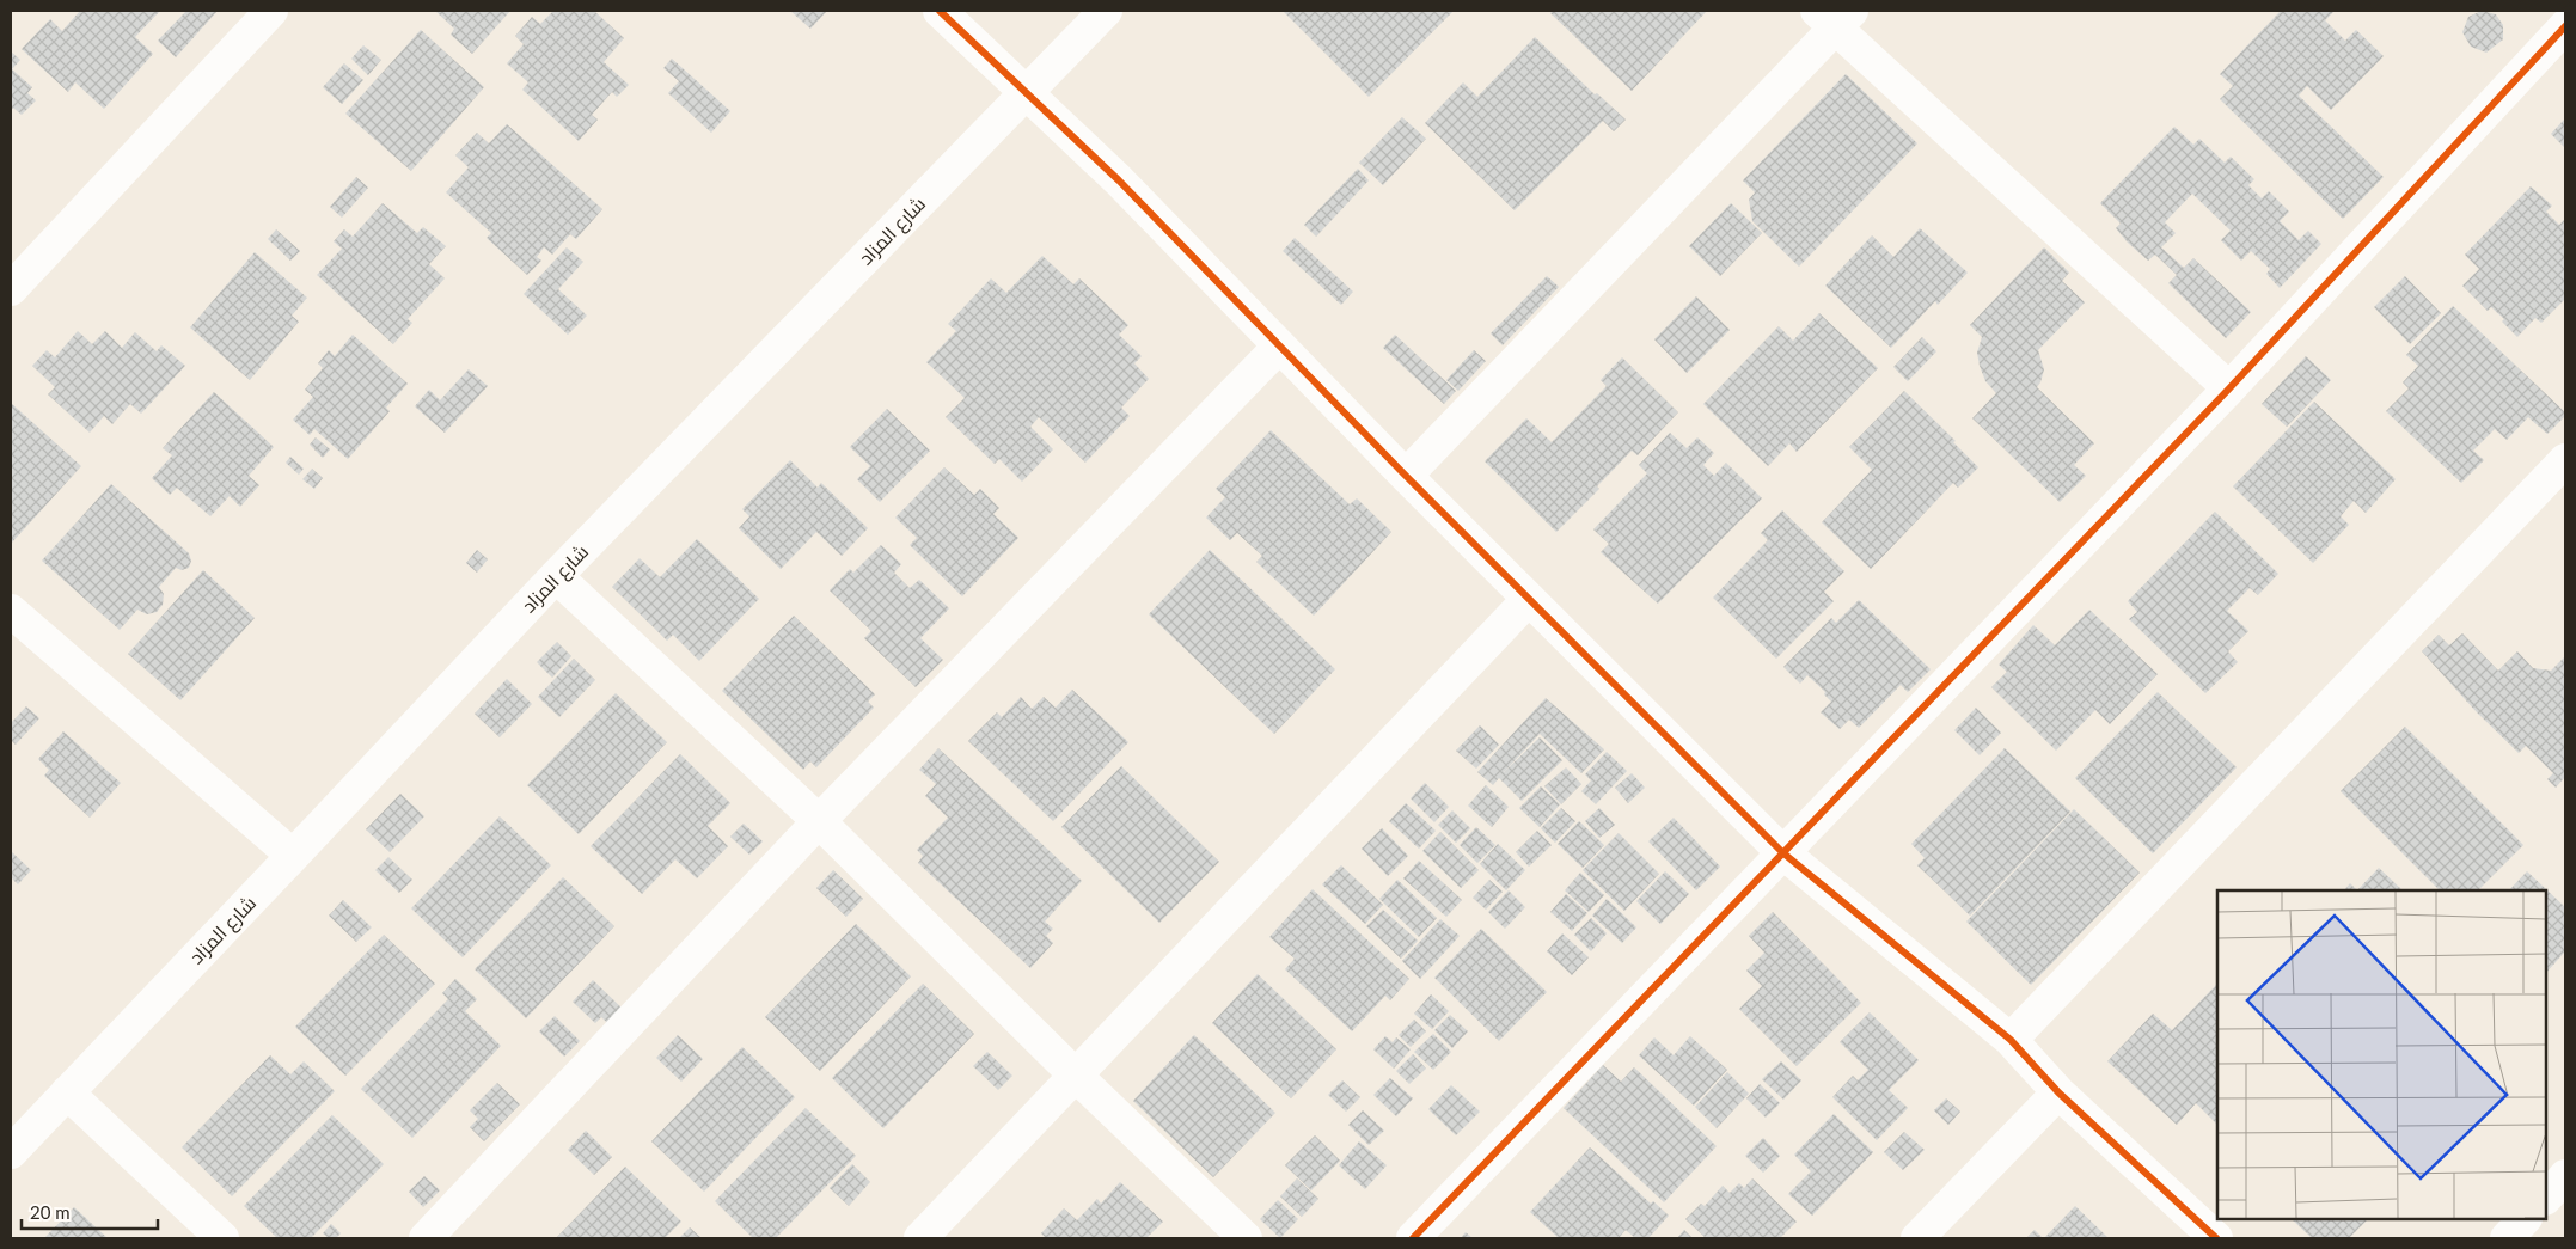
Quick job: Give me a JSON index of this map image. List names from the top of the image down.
{
  "streets": {
    "street": ["شارع المزاد"]
  },
  "scale_bar": "20 m"
}
